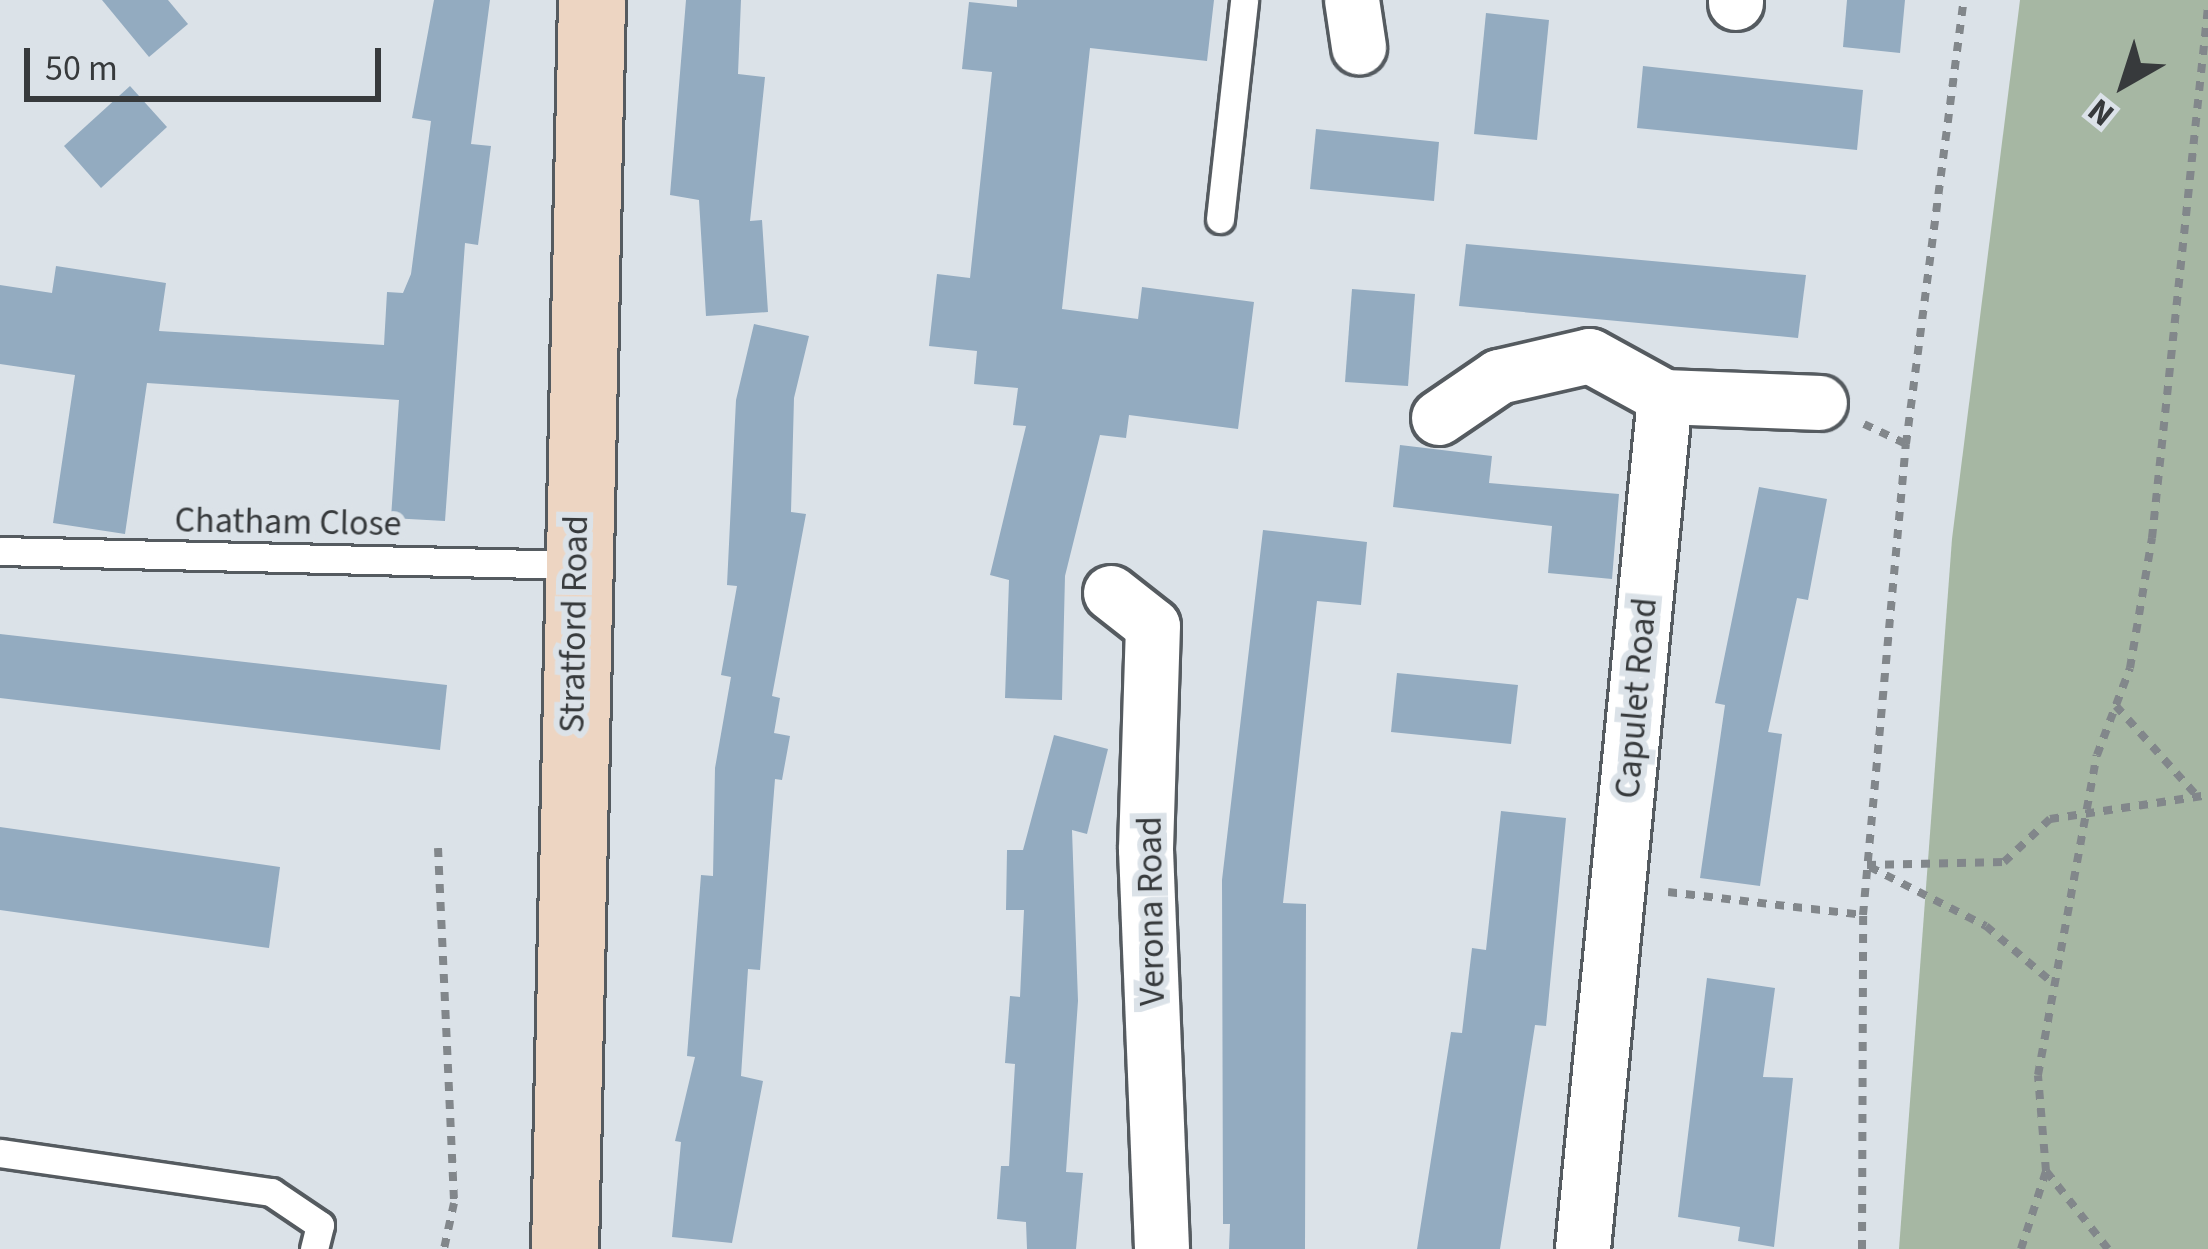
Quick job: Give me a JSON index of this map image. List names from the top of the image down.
{
  "streets": {
    "street": ["Stratford Road", "Capulet Road", "Verona Road"],
    "lane": ["Chatham Close"]
  },
  "crossings": [
    ["Chatham Close", "Stratford Road"]
  ],
  "scale_bar": "50 m",
  "north": "bottom left"
}
